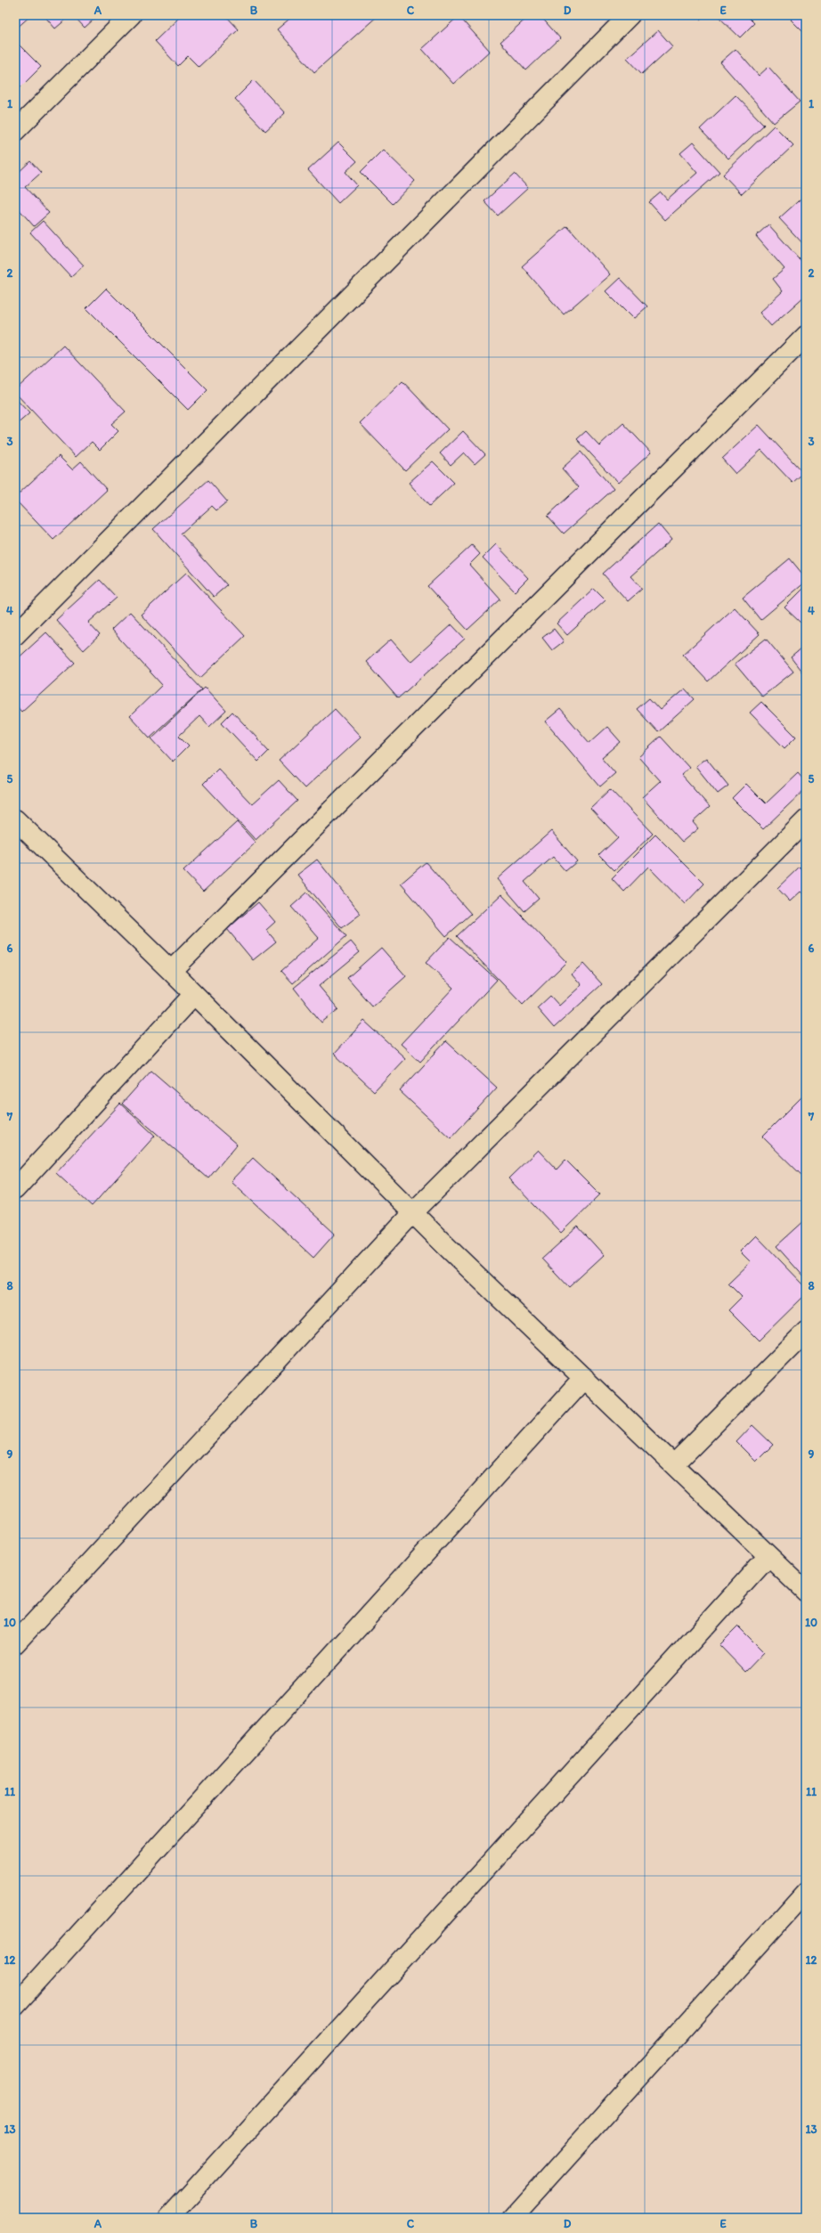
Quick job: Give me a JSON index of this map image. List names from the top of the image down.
{
  "grid": {
    "columns": [
      "A",
      "B",
      "C",
      "D",
      "E"
    ],
    "rows": [
      "1",
      "2",
      "3",
      "4",
      "5",
      "6",
      "7",
      "8",
      "9",
      "10",
      "11",
      "12",
      "13"
    ]
  }
}
